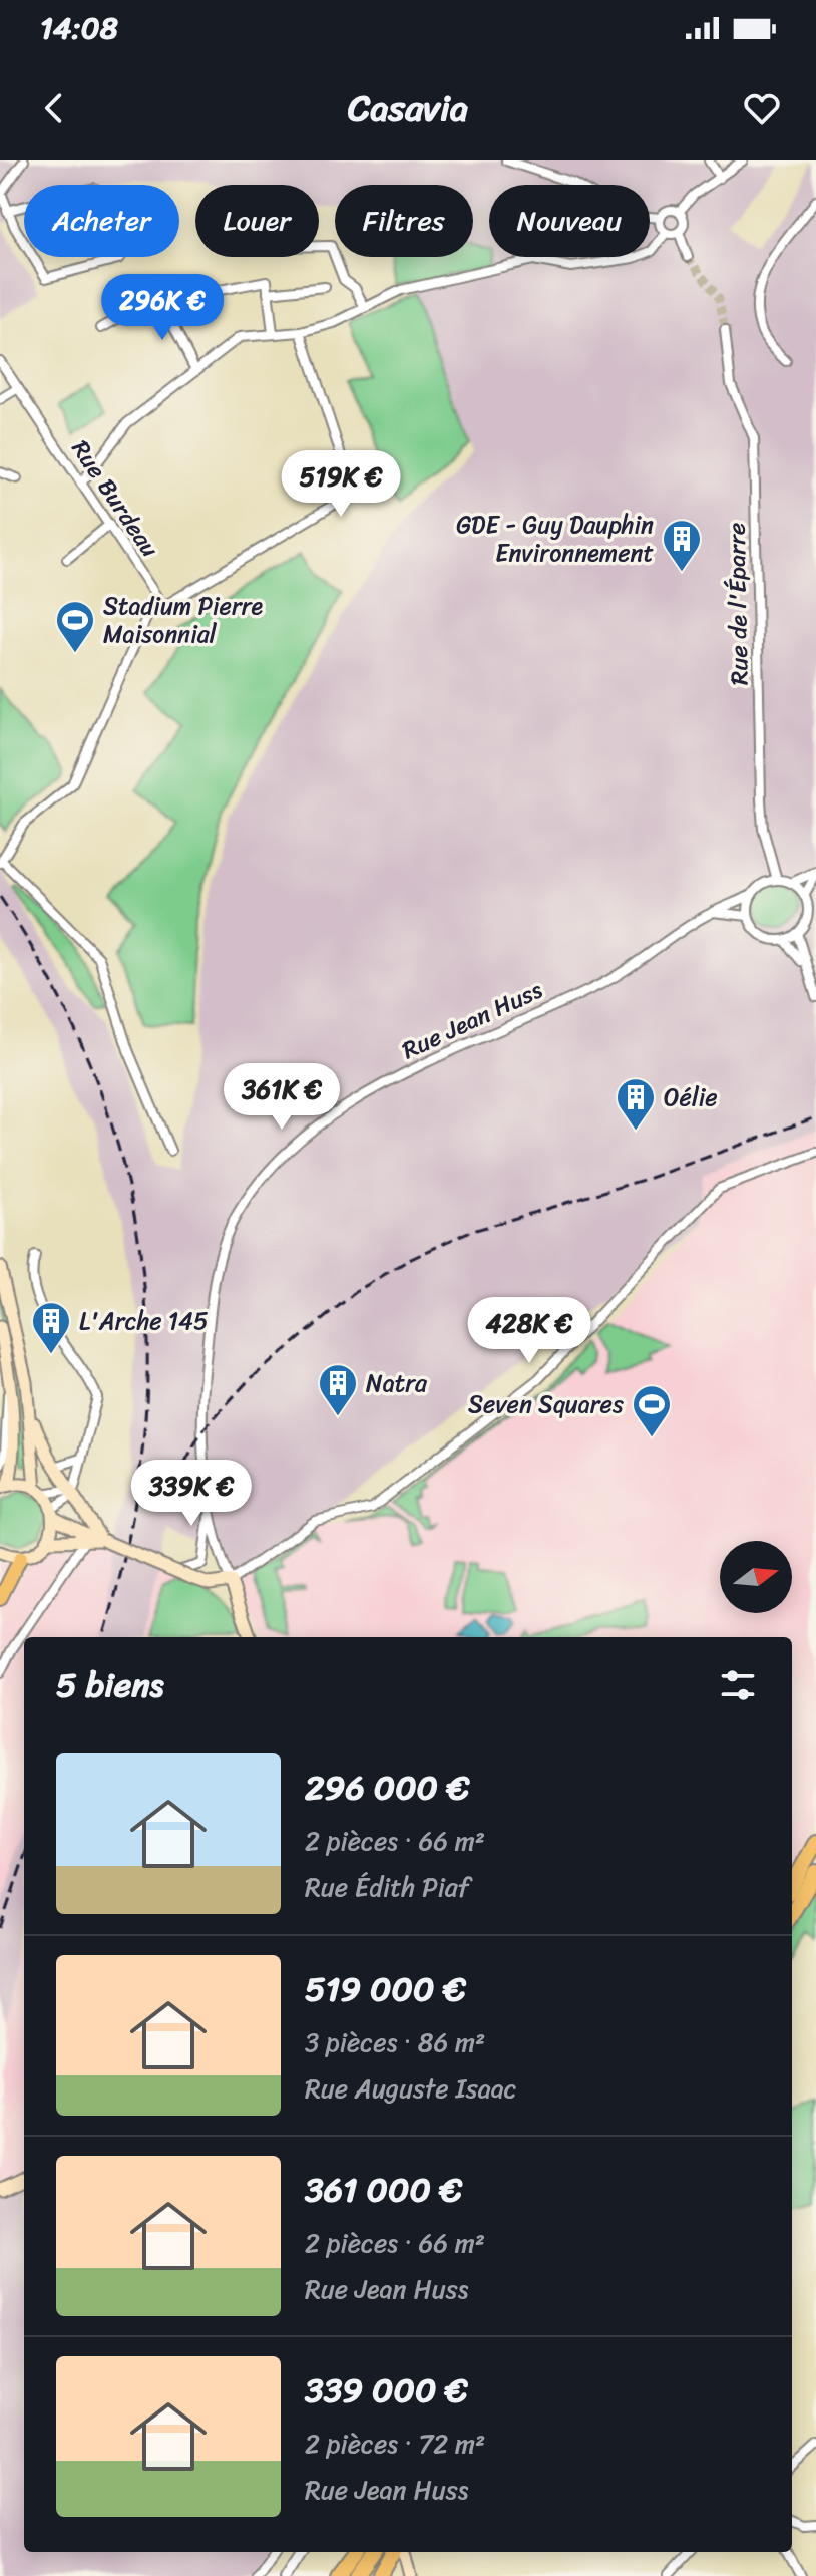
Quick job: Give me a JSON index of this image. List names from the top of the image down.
{
  "streets": {
    "street": ["Rue Burdeau", "Rue de l'Éparre", "Rue Jean Huss"]
  },
  "crossings": [
    ["Rue de l'Éparre", "Rue Jean Huss"]
  ],
  "places": {
    "building": [
      "GDE - Guy Dauphin Environnement",
      "Oélie",
      "L'Arche 145",
      "Natra"
    ],
    "sports": ["Stadium Pierre Maisonnial", "Seven Squares"]
  },
  "north": "right",
  "page": {
    "status": "14:08",
    "header": "Casavia",
    "chip": [
      "Acheter",
      "Louer",
      "Filtres",
      "Nouveau"
    ],
    "price": [
      "296K €",
      "519K €",
      "361K €",
      "428K €",
      "339K €"
    ],
    "heading": "5 biens",
    "list": [
      {
        "name": "296 000 €",
        "note": "2 pièces · 66 m² · Rue Édith Piaf"
      },
      {
        "name": "519 000 €",
        "note": "3 pièces · 86 m² · Rue Auguste Isaac"
      },
      {
        "name": "361 000 €",
        "note": "2 pièces · 66 m² · Rue Jean Huss"
      },
      {
        "name": "339 000 €",
        "note": "2 pièces · 72 m² · Rue Jean Huss"
      }
    ]
  }
}
